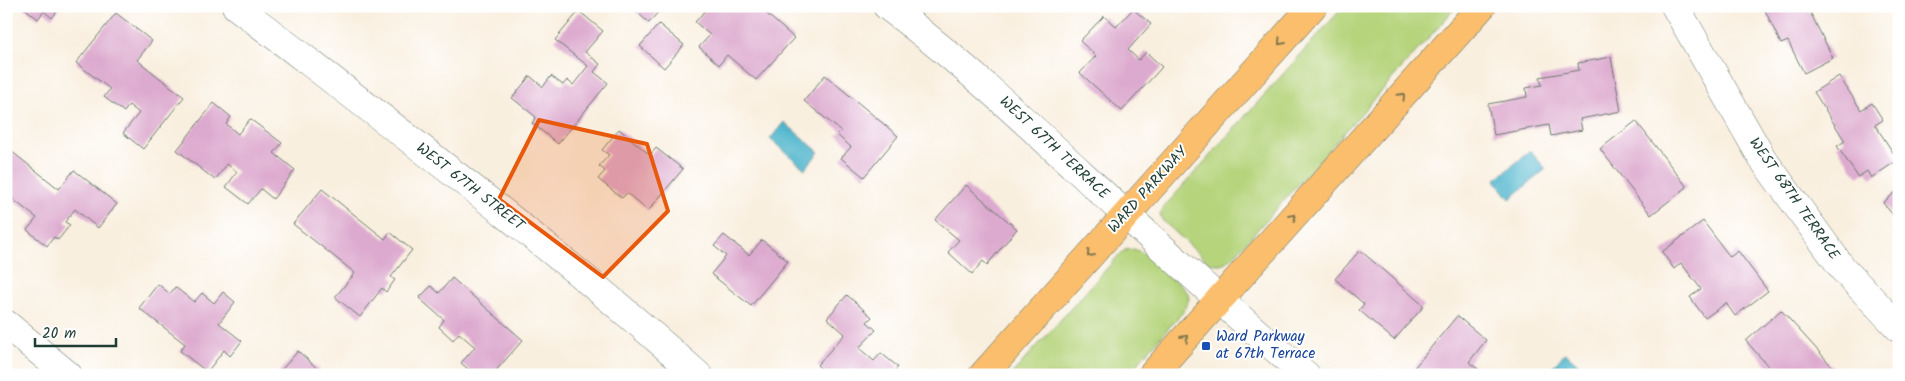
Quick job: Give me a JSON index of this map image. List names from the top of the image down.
{
  "streets": {
    "main road": ["WARD PARKWAY"],
    "street": ["WEST 67TH TERRACE", "WEST 67TH STREET", "WEST 68TH TERRACE"]
  },
  "crossings": [
    ["WEST 67TH TERRACE", "WARD PARKWAY"]
  ],
  "places": {
    "transit": ["Ward Parkway at 67th Terrace"]
  },
  "scale_bar": "20 m"
}
